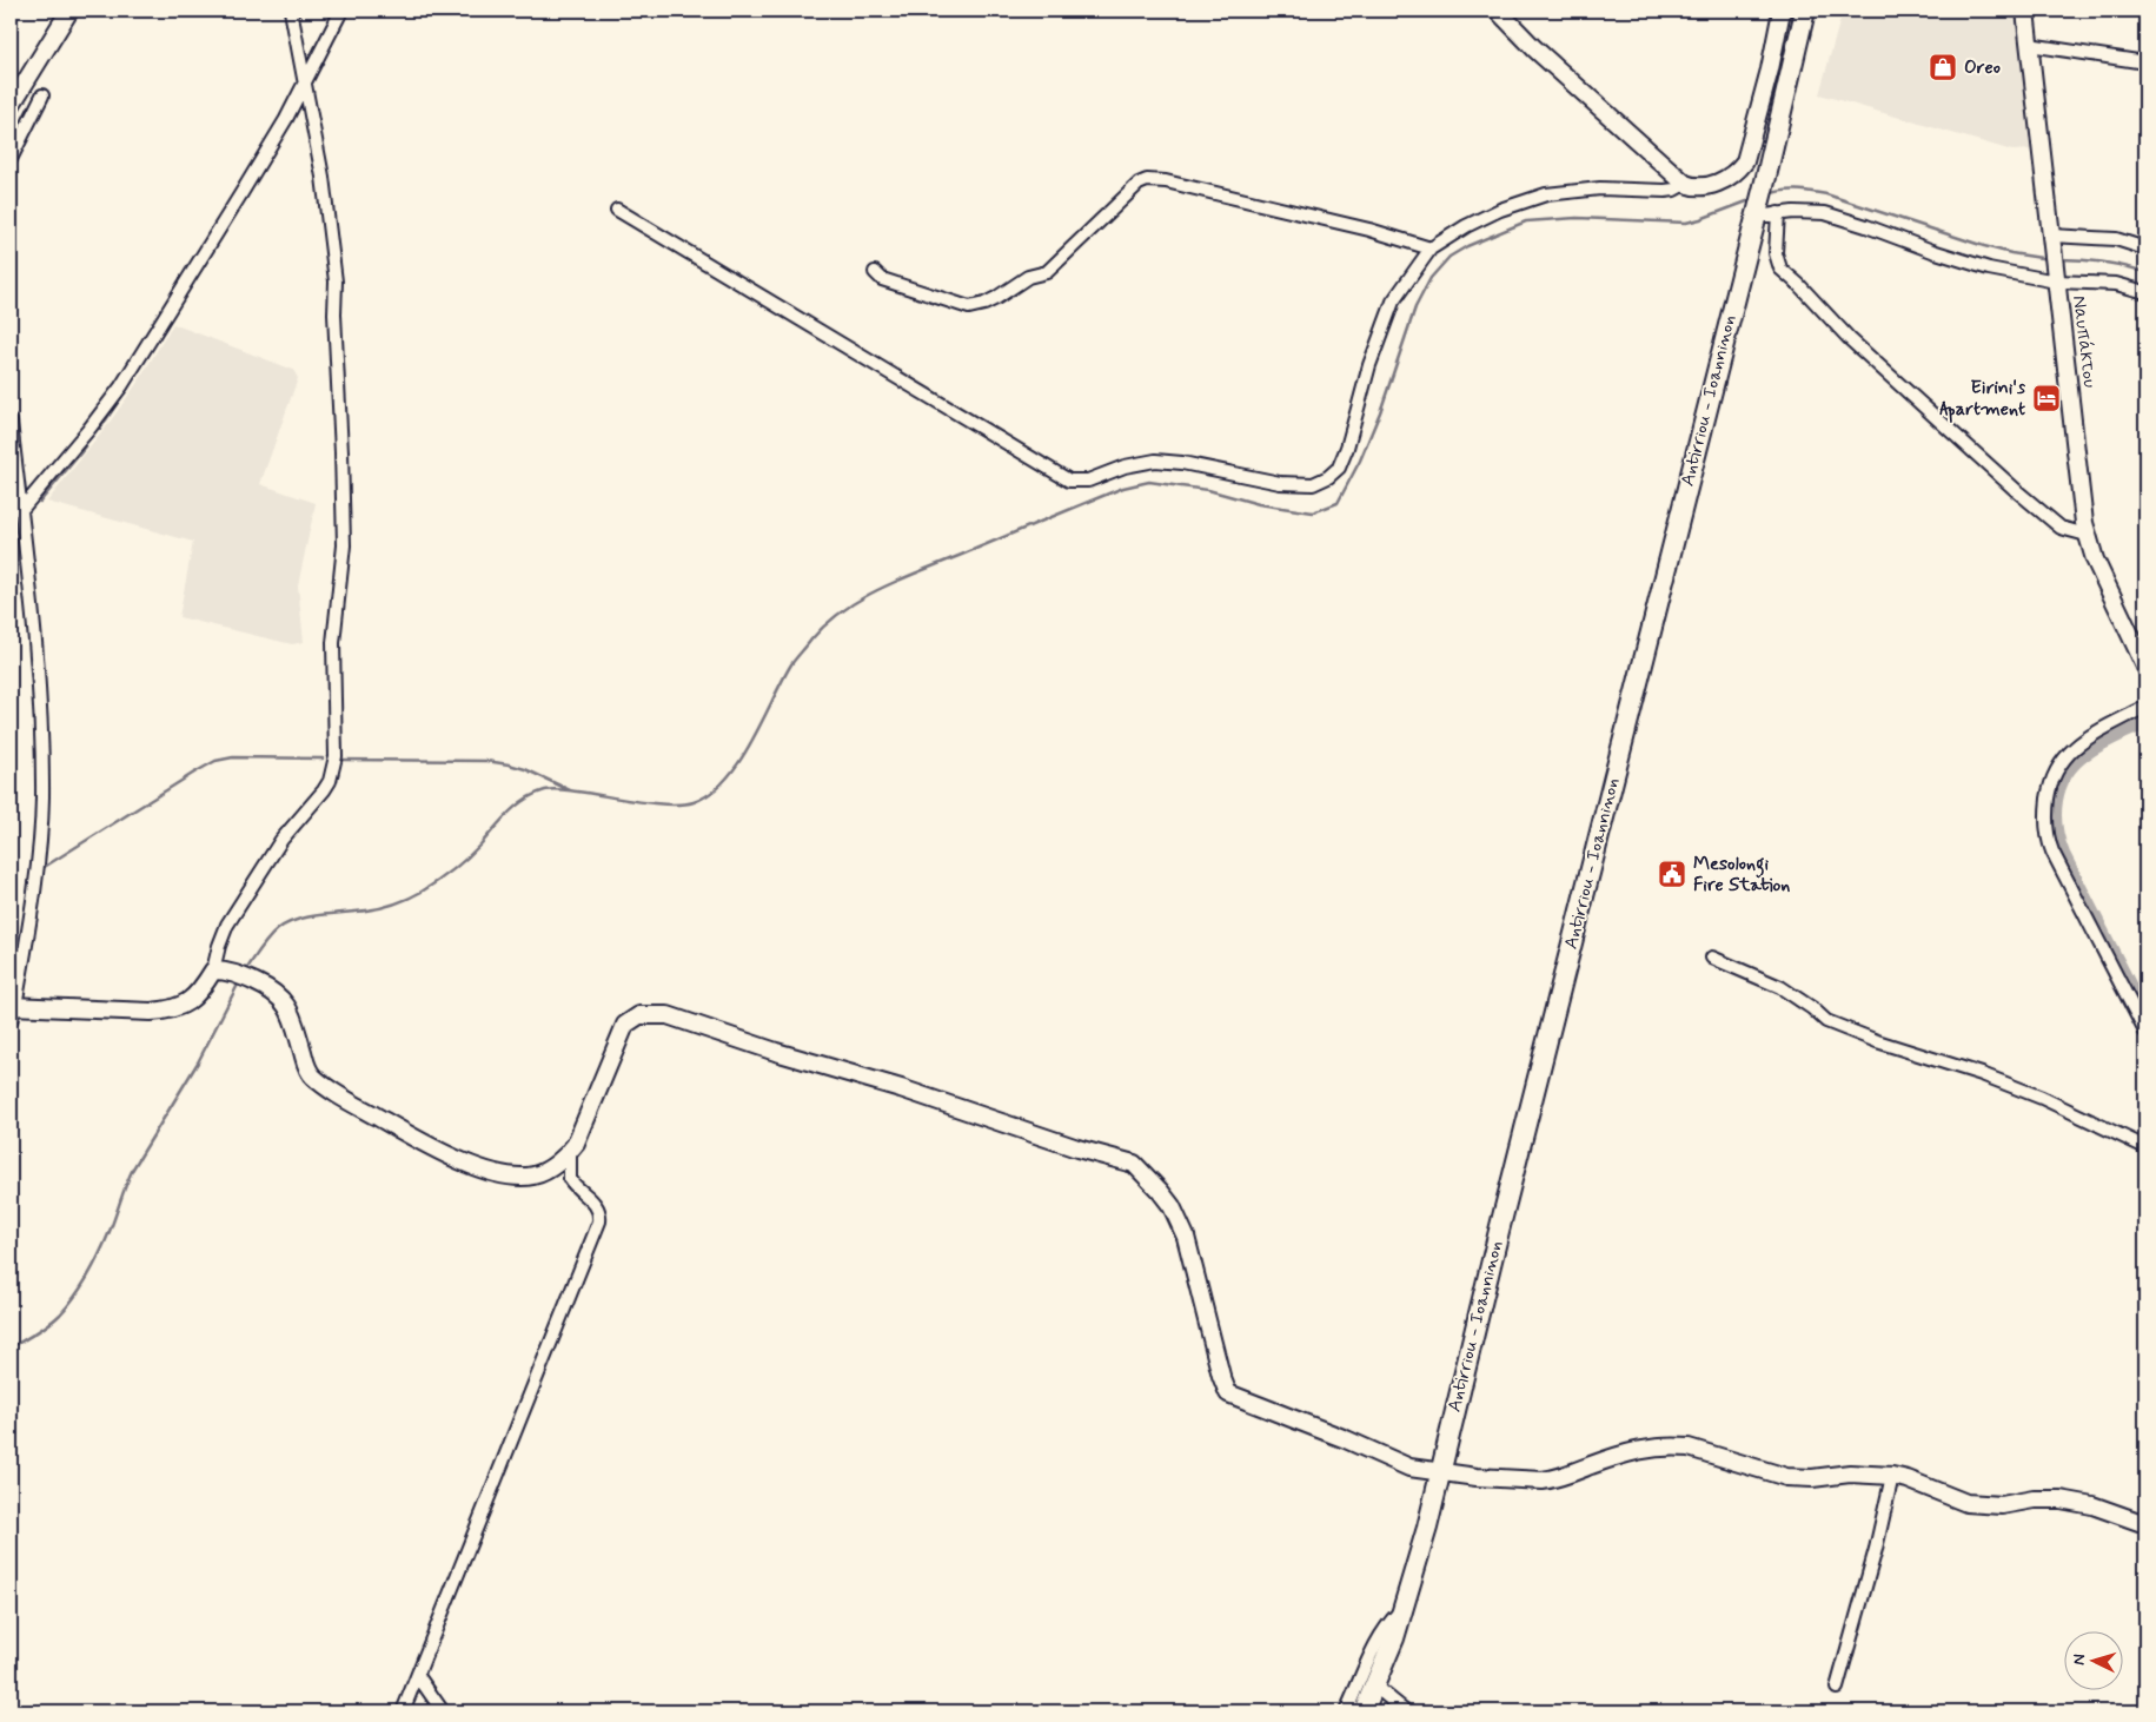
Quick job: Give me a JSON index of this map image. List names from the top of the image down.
{
  "streets": {
    "main road": ["Antirriou - Ioanninon"],
    "street": ["Ναυπάκτου"]
  },
  "places": {
    "shop": ["Oreo"],
    "hotel": ["Eirini's Apartment"],
    "public building": ["Mesolongi Fire Station"]
  },
  "north": "left"
}
